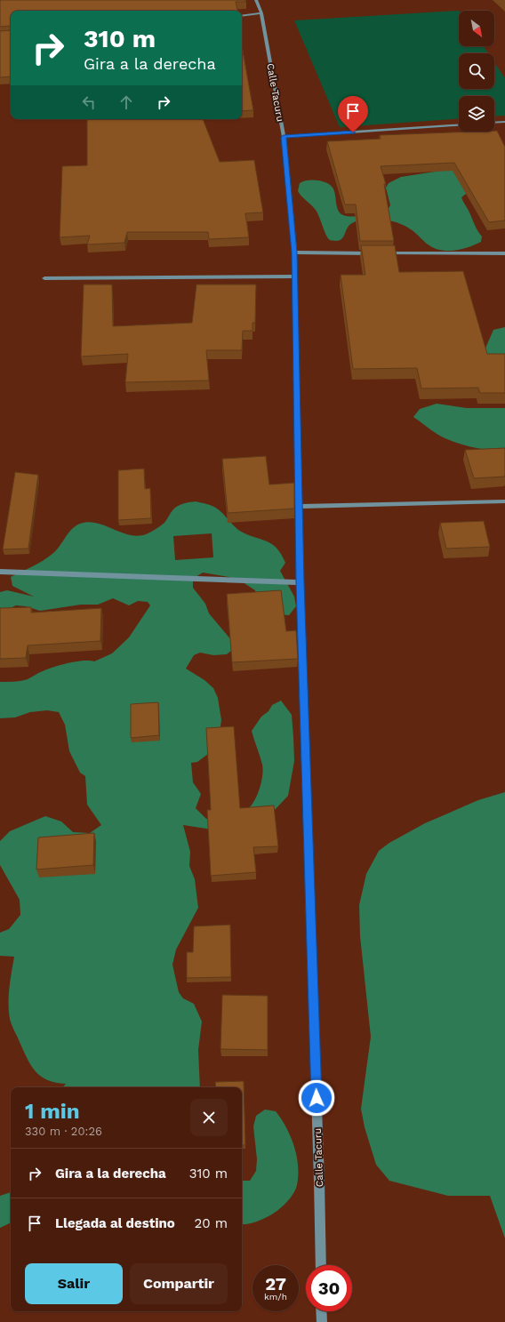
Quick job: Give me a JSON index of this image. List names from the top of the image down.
{
  "streets": {
    "street": ["Calle Tacuru"]
  },
  "north": "bottom right",
  "page": {
    "turn": ["310 m", "Gira a la derecha"],
    "heading": ["1 min", "330 m · 20:26"],
    "list": [
      {
        "name": "Gira a la derecha",
        "value": "310 m"
      },
      {
        "name": "Llegada al destino",
        "value": "20 m"
      }
    ],
    "buttons": ["Salir", "Compartir"],
    "speed": "27 km/h",
    "limit": "30"
  }
}
